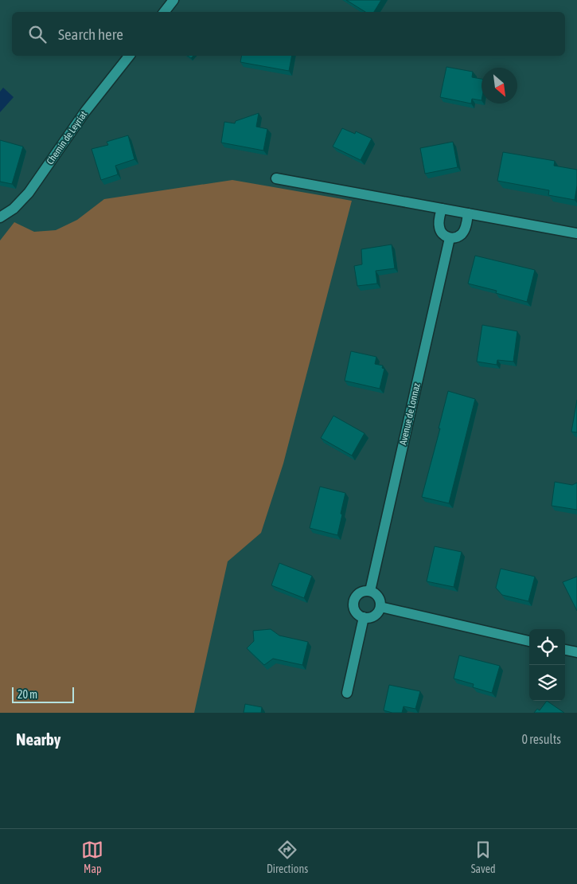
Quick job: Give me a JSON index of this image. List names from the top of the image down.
{
  "streets": {
    "street": ["Chemin de Leyriat", "Avenue de Lonnaz"]
  },
  "scale_bar": "20 m",
  "north": "bottom right",
  "page": {
    "search": "Search here",
    "scale": "20 m",
    "heading": ["Nearby", "0 results"],
    "nav": ["Map", "Directions", "Saved"]
  }
}
